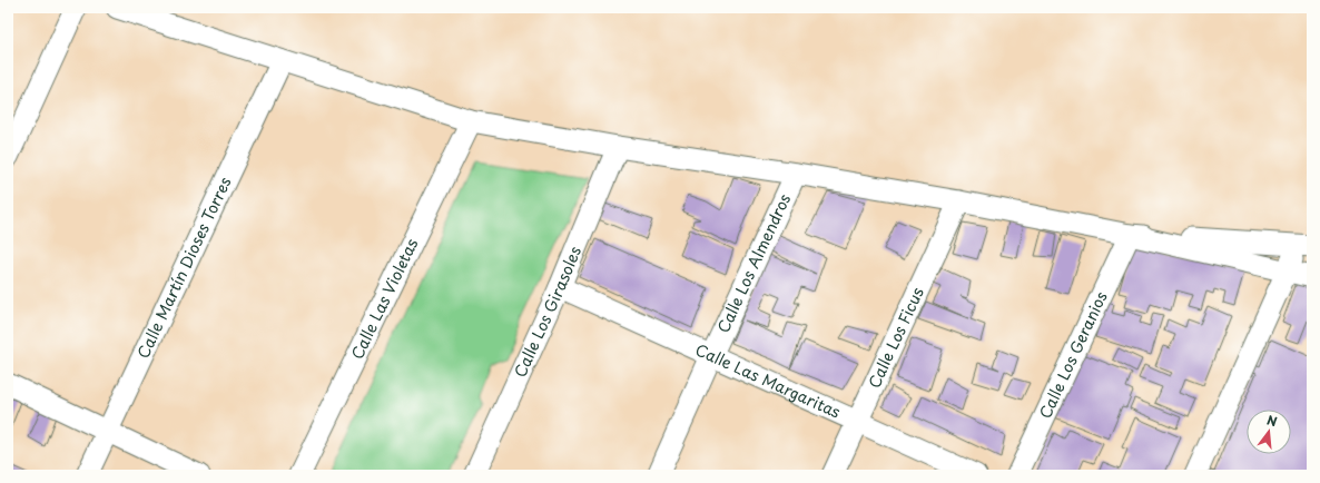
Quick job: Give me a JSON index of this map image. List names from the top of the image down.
{
  "streets": {
    "street": [
      "Calle Los Almendros",
      "Calle Martín Dioses Torres",
      "Calle Las Violetas",
      "Calle Los Girasoles",
      "Calle Los Ficus",
      "Calle Los Geranios",
      "Calle Las Margaritas"
    ]
  },
  "crossings": [
    ["Calle Los Almendros", "Calle Las Margaritas"],
    ["Calle Los Girasoles", "Calle Las Margaritas"],
    ["Calle Los Ficus", "Calle Las Margaritas"]
  ],
  "north": "top"
}
